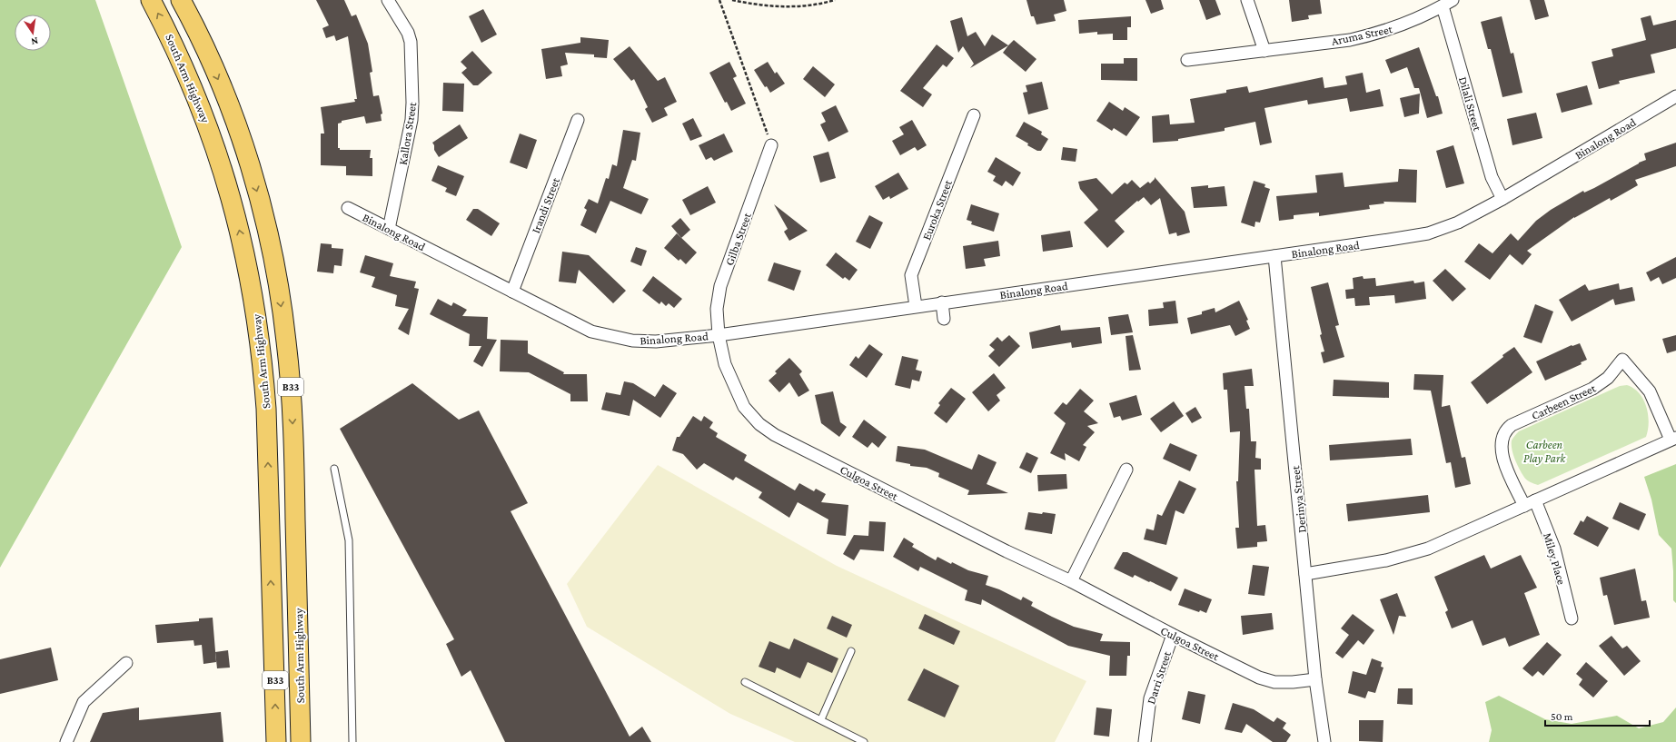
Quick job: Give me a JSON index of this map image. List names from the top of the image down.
{
  "streets": {
    "main road": ["South Arm Highway", "B33"],
    "street": [
      "Aruma Street",
      "Dilali Street",
      "Kallora Street",
      "Binalong Road",
      "Irandi Street",
      "Euroka Street",
      "Gilba Street",
      "Carbeen Street",
      "Culgoa Street",
      "Derinya Street",
      "Miley Place",
      "Darri Street"
    ]
  },
  "crossings": [
    ["Aruma Street", "Dilali Street"],
    ["Dilali Street", "Binalong Road"],
    ["Kallora Street", "Binalong Road"],
    ["Binalong Road", "Irandi Street"],
    ["Binalong Road", "Euroka Street"],
    ["Binalong Road", "Gilba Street"],
    ["Binalong Road", "Culgoa Street"],
    ["Binalong Road", "Derinya Street"],
    ["Gilba Street", "Culgoa Street"],
    ["Carbeen Street", "Derinya Street"],
    ["Carbeen Street", "Miley Place"],
    ["Culgoa Street", "Derinya Street"],
    ["Culgoa Street", "Darri Street"]
  ],
  "parks": ["Carbeen Play Park"],
  "scale_bar": "50 m",
  "north": "bottom"
}
